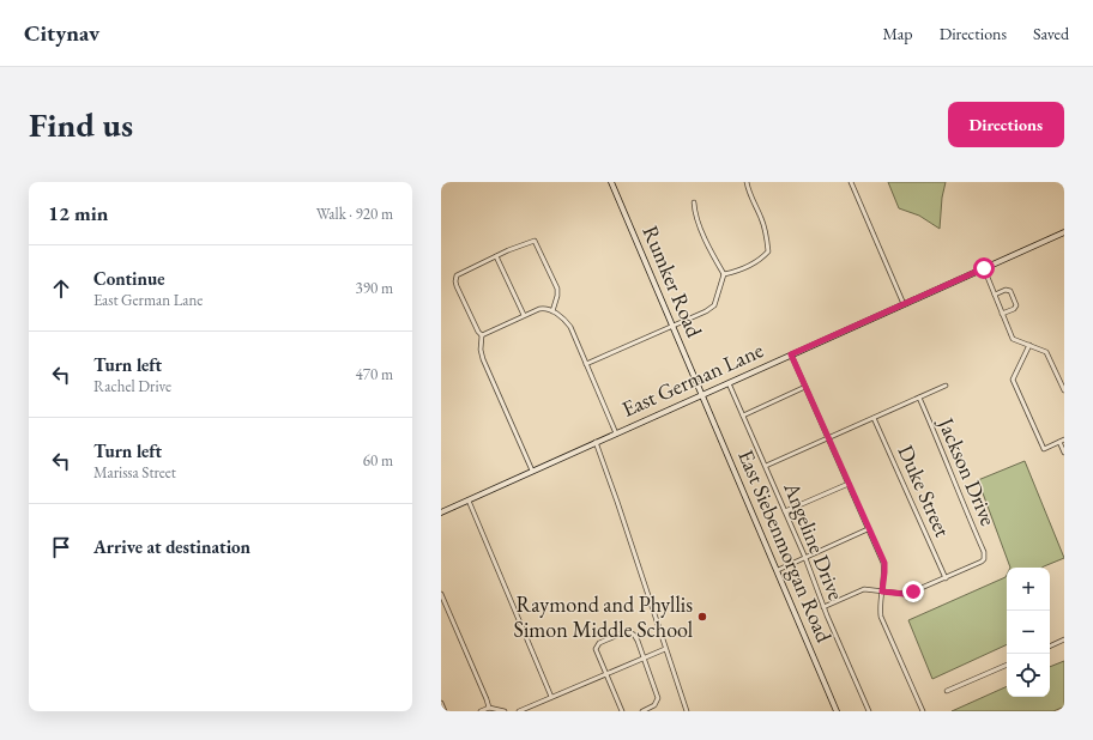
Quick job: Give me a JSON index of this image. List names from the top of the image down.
{
  "streets": {
    "street": [
      "Rumker Road",
      "East German Lane",
      "Jackson Drive",
      "Duke Street",
      "Angeline Drive",
      "East Siebenmorgan Road"
    ]
  },
  "crossings": [
    ["Rumker Road", "East German Lane"],
    ["Rumker Road", "East Siebenmorgan Road"],
    ["East German Lane", "Angeline Drive"],
    ["East German Lane", "East Siebenmorgan Road"],
    ["Jackson Drive", "Duke Street"]
  ],
  "places": ["Raymond and Phyllis Simon Middle School"],
  "page": {
    "header": "Citynav",
    "nav": ["Map", "Directions", "Saved"],
    "buttons": "Directions",
    "title": "Find us",
    "heading": ["12 min", "Walk · 920 m"],
    "list": [
      ["Continue", "East German Lane", "390 m"],
      ["Turn left", "Rachel Drive", "470 m"],
      ["Turn left", "Marissa Street", "60 m"],
      "Arrive at destination"
    ],
    "map_buttons": ["+", "−"]
  }
}
